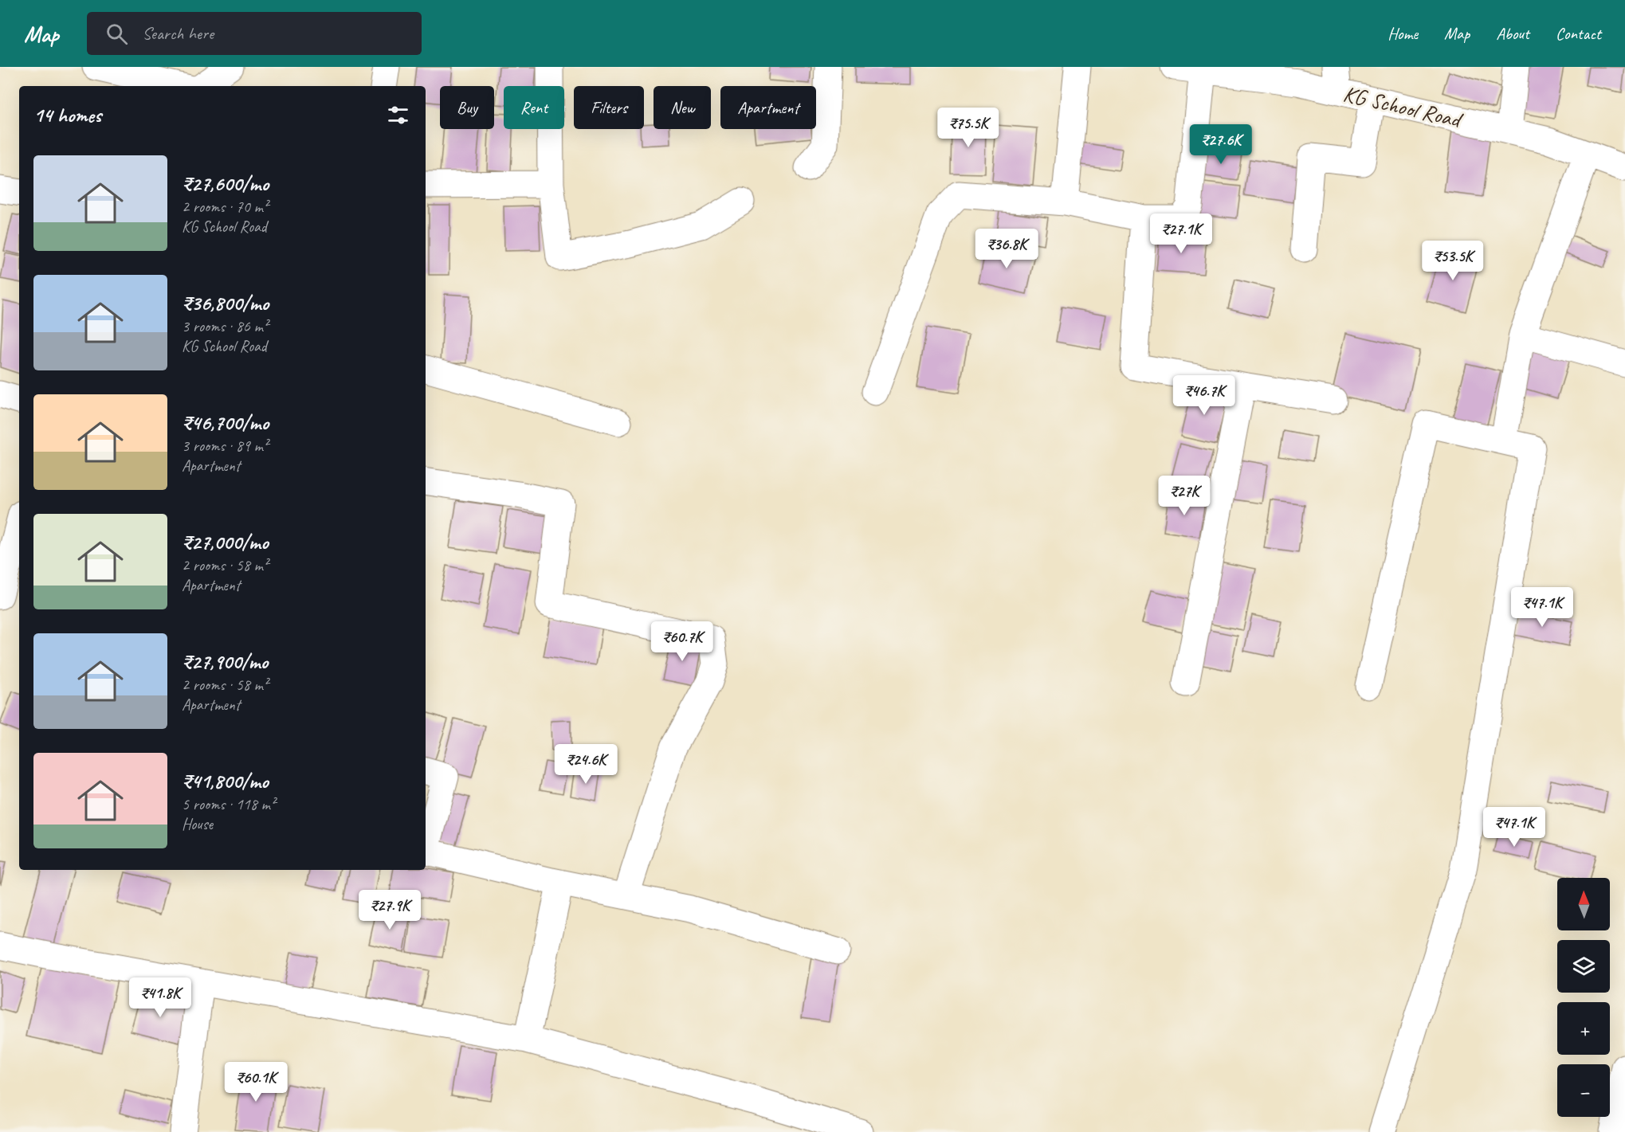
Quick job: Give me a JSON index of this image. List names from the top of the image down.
{
  "streets": {
    "street": ["KG School Road"]
  },
  "north": "top",
  "page": {
    "header": "Map",
    "search": "Search here",
    "nav": [
      "Home",
      "Map",
      "About",
      "Contact"
    ],
    "chip": [
      "Buy",
      "Rent",
      "Filters",
      "New",
      "Apartment"
    ],
    "heading": "14 homes",
    "price": [
      "₹75.5K",
      "₹27.6K",
      "₹27.1K",
      "₹36.8K",
      "₹53.5K",
      "₹46.7K",
      "₹27K",
      "₹47.1K",
      "₹60.7K",
      "₹24.6K",
      "₹47.1K",
      "₹27.9K",
      "₹41.8K",
      "₹60.1K"
    ],
    "list": [
      {
        "name": "₹27,600/mo",
        "note": "2 rooms · 70 m² · KG School Road"
      },
      {
        "name": "₹36,800/mo",
        "note": "3 rooms · 86 m² · KG School Road"
      },
      {
        "name": "₹46,700/mo",
        "note": "3 rooms · 89 m² · Apartment"
      },
      {
        "name": "₹27,000/mo",
        "note": "2 rooms · 58 m² · Apartment"
      },
      {
        "name": "₹27,900/mo",
        "note": "2 rooms · 58 m² · Apartment"
      },
      {
        "name": "₹41,800/mo",
        "note": "5 rooms · 118 m² · House"
      }
    ],
    "map_buttons": ["+", "−"]
  }
}
